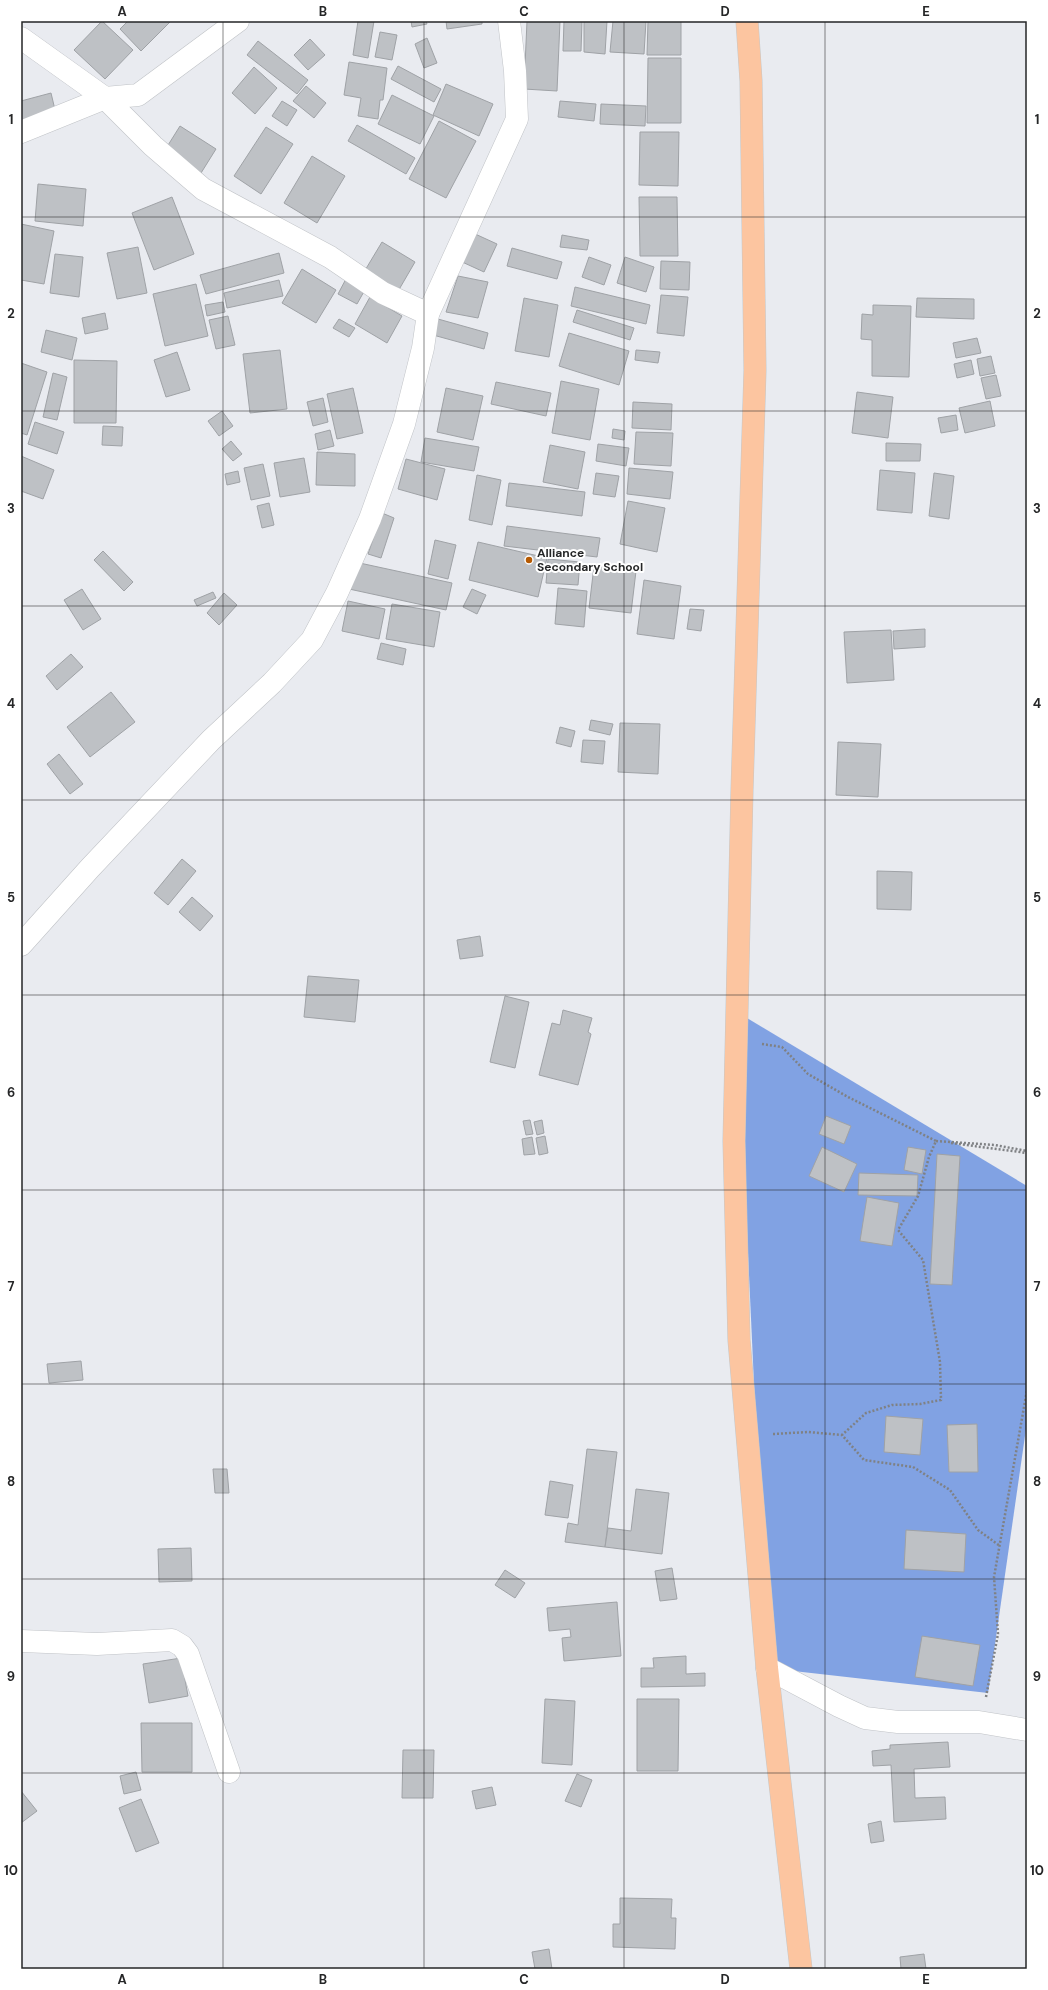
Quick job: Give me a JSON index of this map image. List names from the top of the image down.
{
  "places": ["Alliance Secondary School"],
  "grid": {
    "columns": [
      "A",
      "B",
      "C",
      "D",
      "E"
    ],
    "rows": [
      "1",
      "2",
      "3",
      "4",
      "5",
      "6",
      "7",
      "8",
      "9",
      "10"
    ]
  }
}
